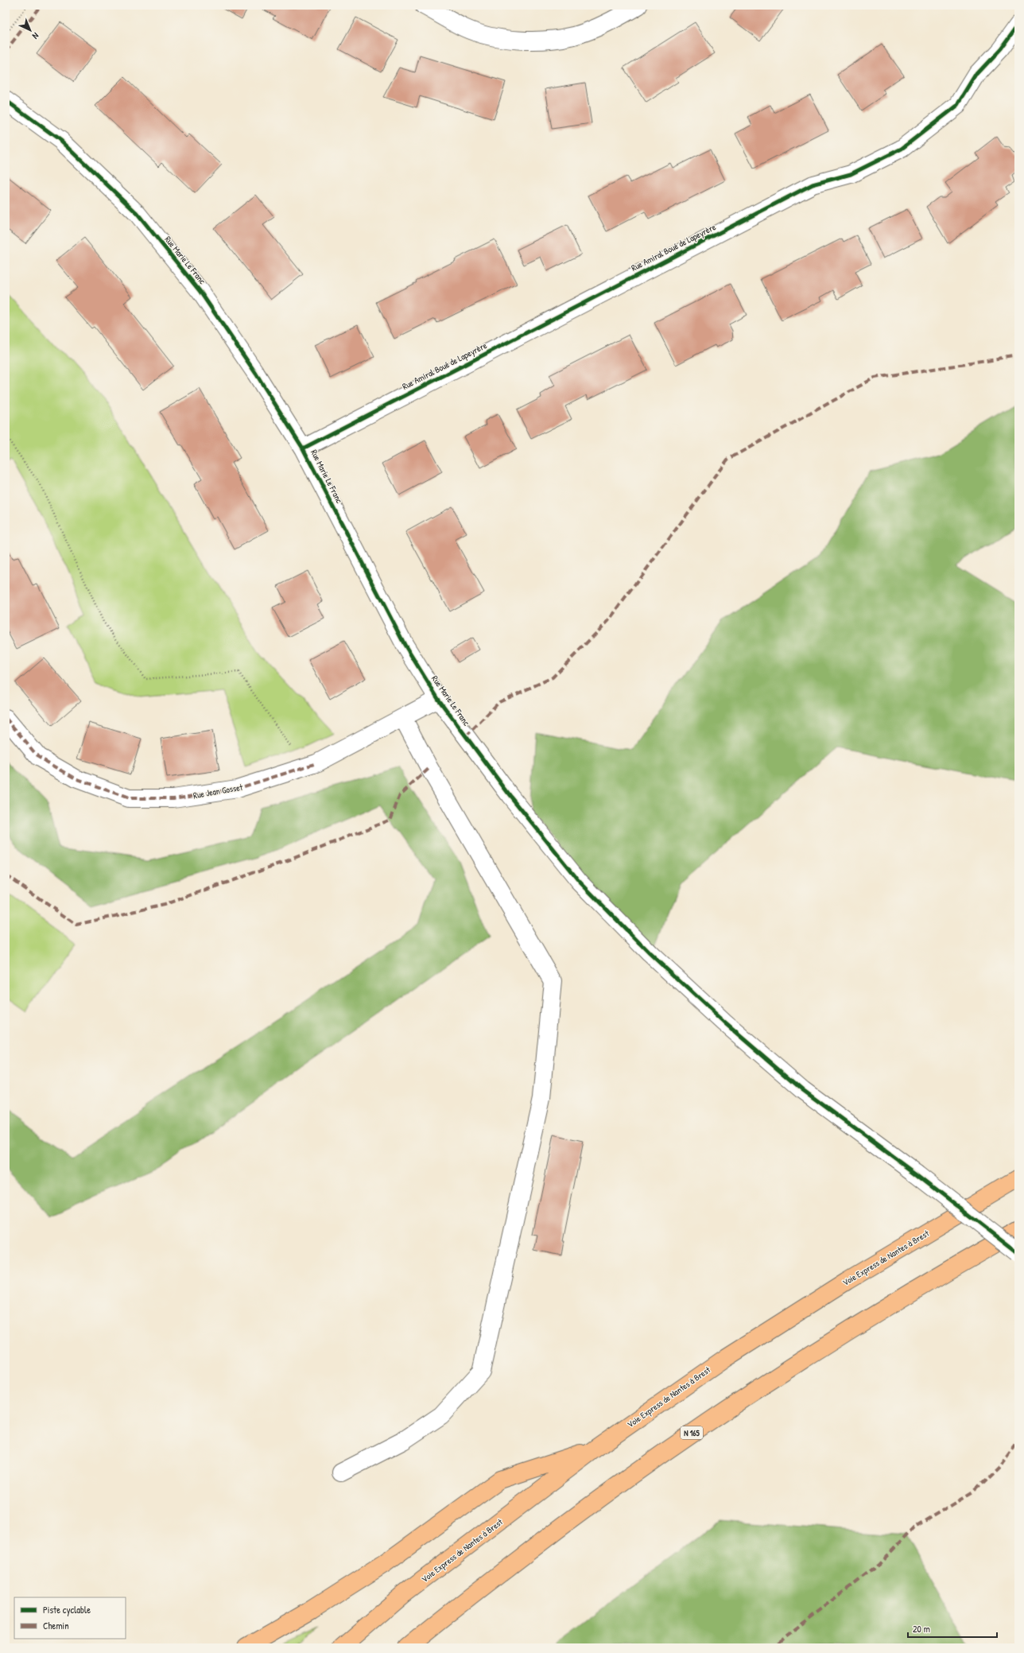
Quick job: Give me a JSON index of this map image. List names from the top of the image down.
{
  "streets": {
    "highway": ["Voie Express de Nantes à Brest", "N 165"],
    "street": ["Rue Amiral Boué de Lapeyrère", "Rue Marie Le Franc", "Rue Jean Gosset"]
  },
  "crossings": [
    ["Rue Amiral Boué de Lapeyrère", "Rue Marie Le Franc"],
    ["Rue Marie Le Franc", "Rue Jean Gosset"]
  ],
  "legend": ["Piste cyclable", "Chemin"],
  "scale_bar": "20 m",
  "north": "bottom right"
}
